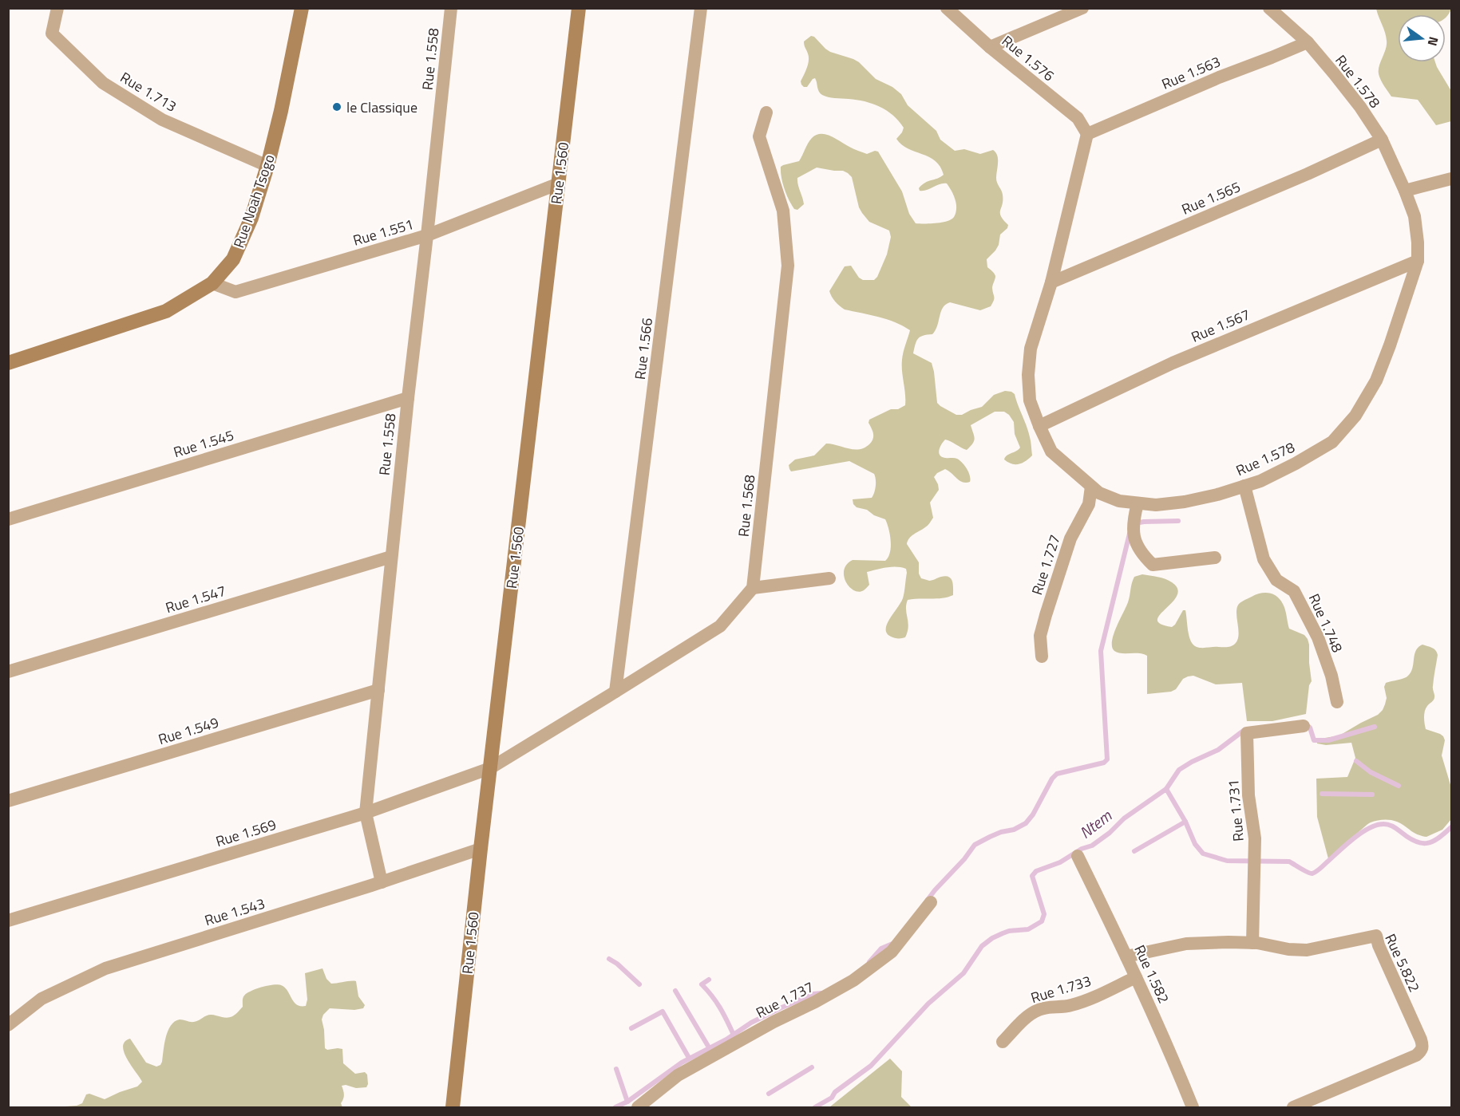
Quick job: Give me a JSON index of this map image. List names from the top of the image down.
{
  "streets": {
    "main road": ["Rue 1.560", "Rue Noah Tsogo"],
    "street": [
      "Rue 1.576",
      "Rue 1.558",
      "Rue 1.563",
      "Rue 1.578",
      "Rue 1.713",
      "Rue 1.565",
      "Rue 1.551",
      "Rue 1.567",
      "Rue 1.566",
      "Rue 1.545",
      "Rue 1.568",
      "Rue 1.727",
      "Rue 1.547",
      "Rue 1.748",
      "Rue 1.549",
      "Rue 1.731",
      "Rue 1.569",
      "Rue 1.543",
      "Rue 5.822",
      "Rue 1.582",
      "Rue 1.733",
      "Rue 1.737"
    ]
  },
  "crossings": [
    ["Rue 1.576", "Rue 1.563"],
    ["Rue 1.576", "Rue 1.578"],
    ["Rue 1.558", "Rue 1.551"],
    ["Rue 1.558", "Rue 1.545"],
    ["Rue 1.558", "Rue 1.547"],
    ["Rue 1.558", "Rue 1.549"],
    ["Rue 1.558", "Rue 1.569"],
    ["Rue 1.558", "Rue 1.543"],
    ["Rue 1.563", "Rue 1.578"],
    ["Rue 1.578", "Rue 1.565"],
    ["Rue 1.578", "Rue 1.567"],
    ["Rue 1.578", "Rue 1.727"],
    ["Rue 1.578", "Rue 1.748"],
    ["Rue 1.713", "Rue Noah Tsogo"],
    ["Rue 1.560", "Rue 1.551"],
    ["Rue 1.560", "Rue 1.569"],
    ["Rue 1.560", "Rue 1.543"],
    ["Rue Noah Tsogo", "Rue 1.551"],
    ["Rue 1.731", "Rue 5.822"],
    ["Rue 5.822", "Rue 1.582"],
    ["Rue 1.582", "Rue 1.733"]
  ],
  "water": ["Ntem"],
  "places": ["le Classique"],
  "north": "right"
}
